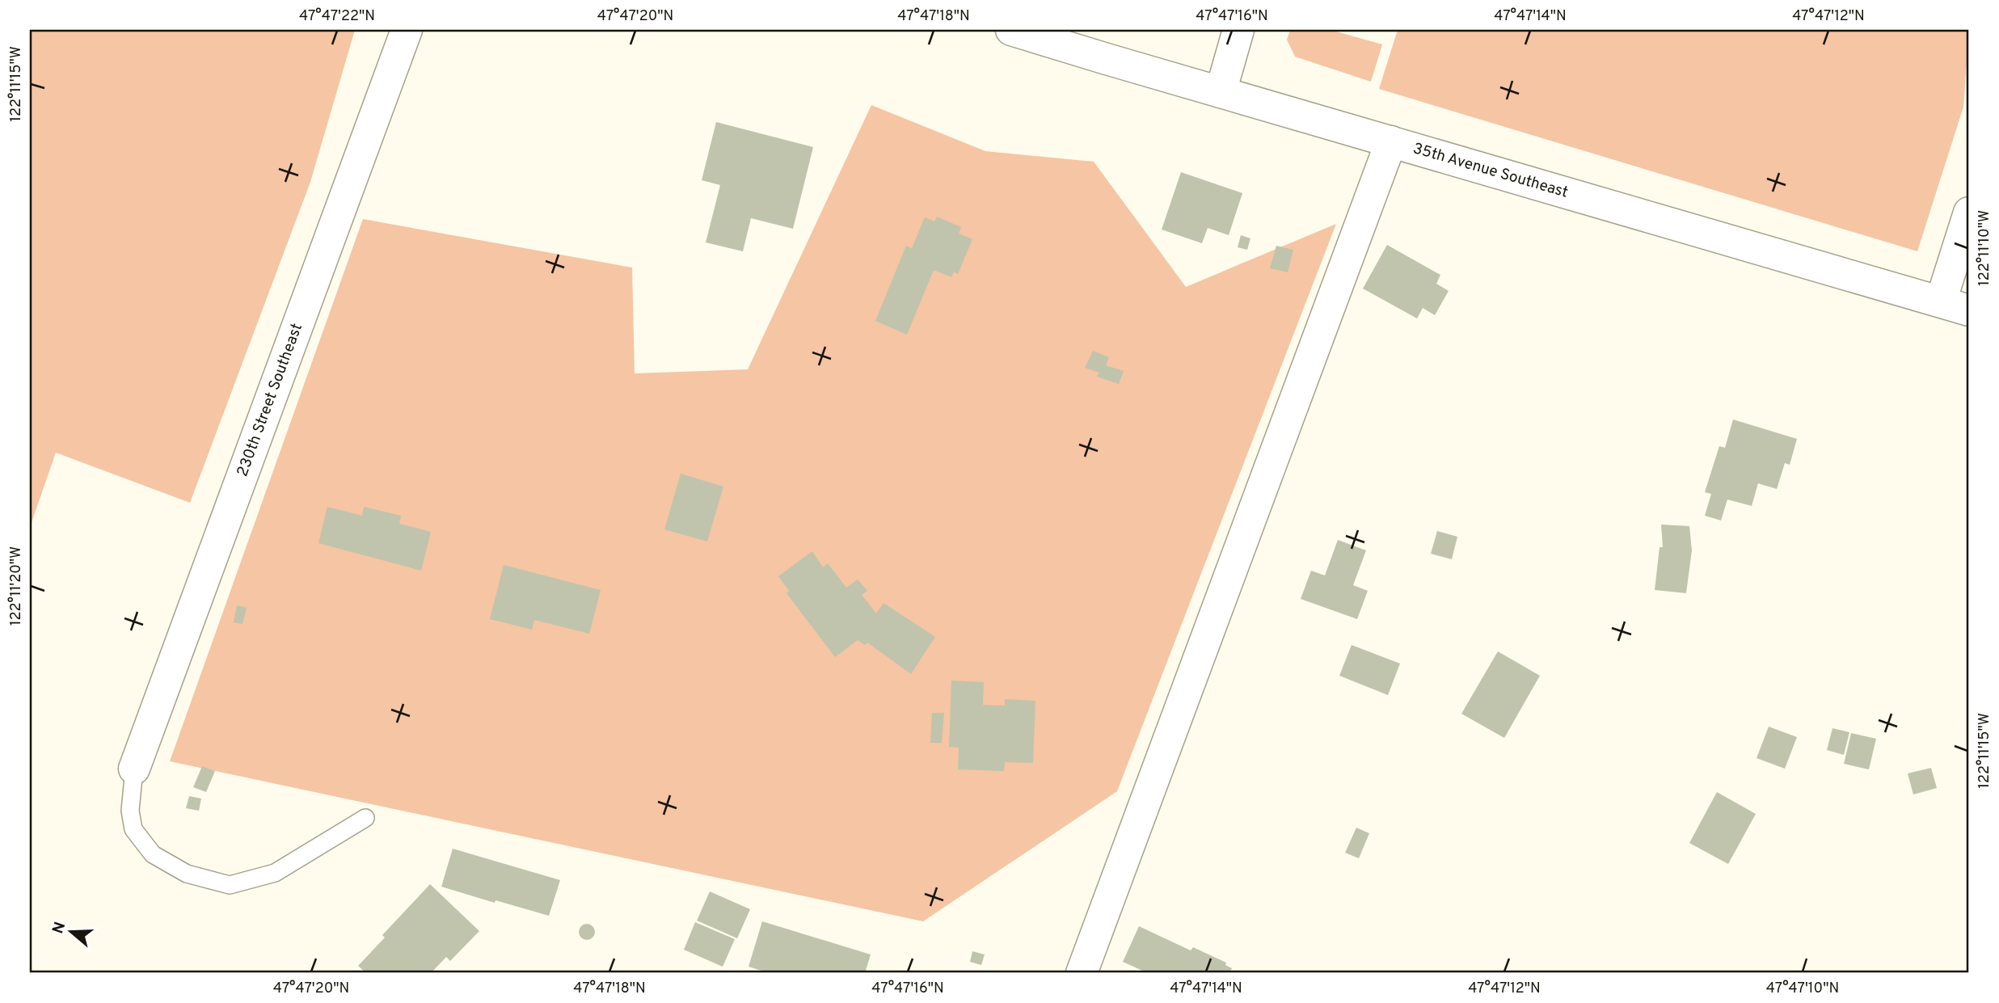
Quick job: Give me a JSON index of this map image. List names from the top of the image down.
{
  "streets": {
    "street": ["35th Avenue Southeast", "230th Street Southeast"]
  },
  "north": "left",
  "coordinates": [
    "47°47'22\"N",
    "47°47'20\"N",
    "47°47'18\"N",
    "47°47'16\"N",
    "47°47'14\"N",
    "47°47'12\"N",
    "122°11'15\"W",
    "122°11'10\"W",
    "122°11'20\"W",
    "47°47'10\"N"
  ]
}
